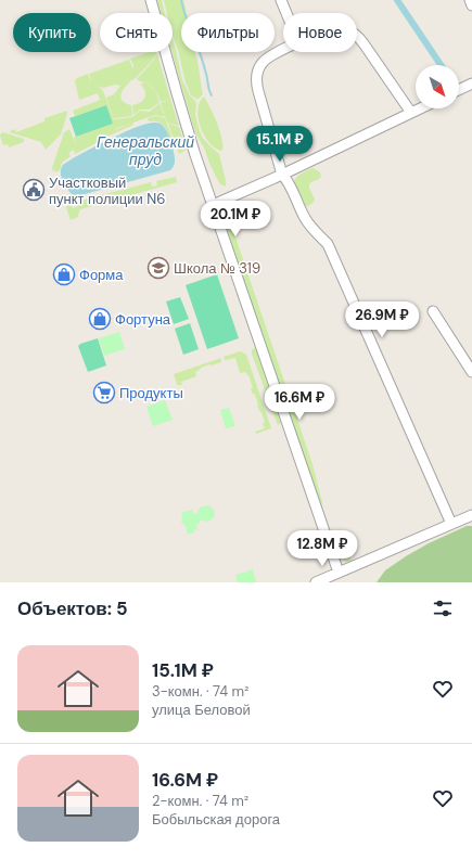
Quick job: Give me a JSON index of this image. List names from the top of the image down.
{
  "water": ["Генеральский пруд"],
  "places": {
    "public building": ["Участковый пункт полиции N6"],
    "school or university": ["Школа № 319"],
    "shop": ["Форма", "Фортуна"],
    "supermarket": ["Продукты"]
  },
  "north": "bottom right",
  "page": {
    "chip": [
      "Купить",
      "Снять",
      "Фильтры",
      "Новое"
    ],
    "price": [
      "15.1M ₽",
      "20.1M ₽",
      "26.9M ₽",
      "16.6M ₽",
      "12.8M ₽"
    ],
    "heading": "Объектов: 5",
    "list": [
      {
        "name": "15.1M ₽",
        "note": "3-комн. · 74 m² · улица Беловой"
      },
      {
        "name": "16.6M ₽",
        "note": "2-комн. · 74 m² · Бобыльская дорога"
      }
    ]
  }
}
